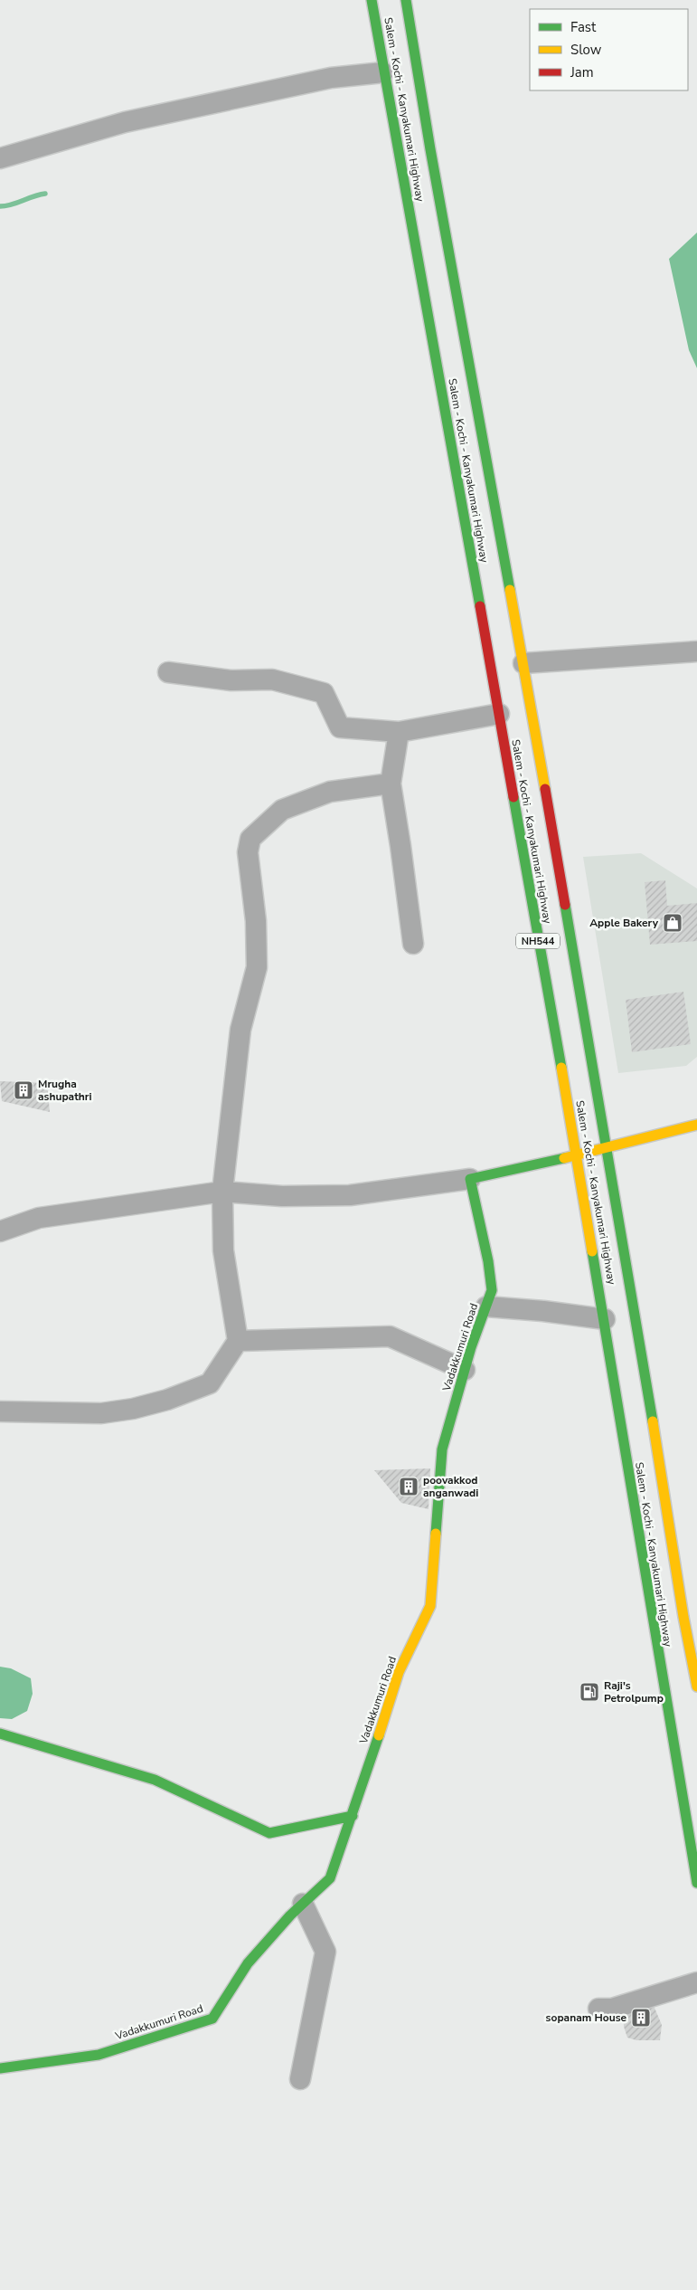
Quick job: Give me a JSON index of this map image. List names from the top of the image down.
{
  "streets": {
    "main road": ["Salem - Kochi - Kanyakumari Highway", "NH544", "Vadakkumuri Road"]
  },
  "places": {
    "shop": ["Apple Bakery"],
    "building": ["Mrugha ashupathri", "poovakkod anganwadi", "sopanam House"],
    "fuel station": ["Raji's Petrolpump"]
  },
  "legend": ["Fast", "Slow", "Jam"]
}
